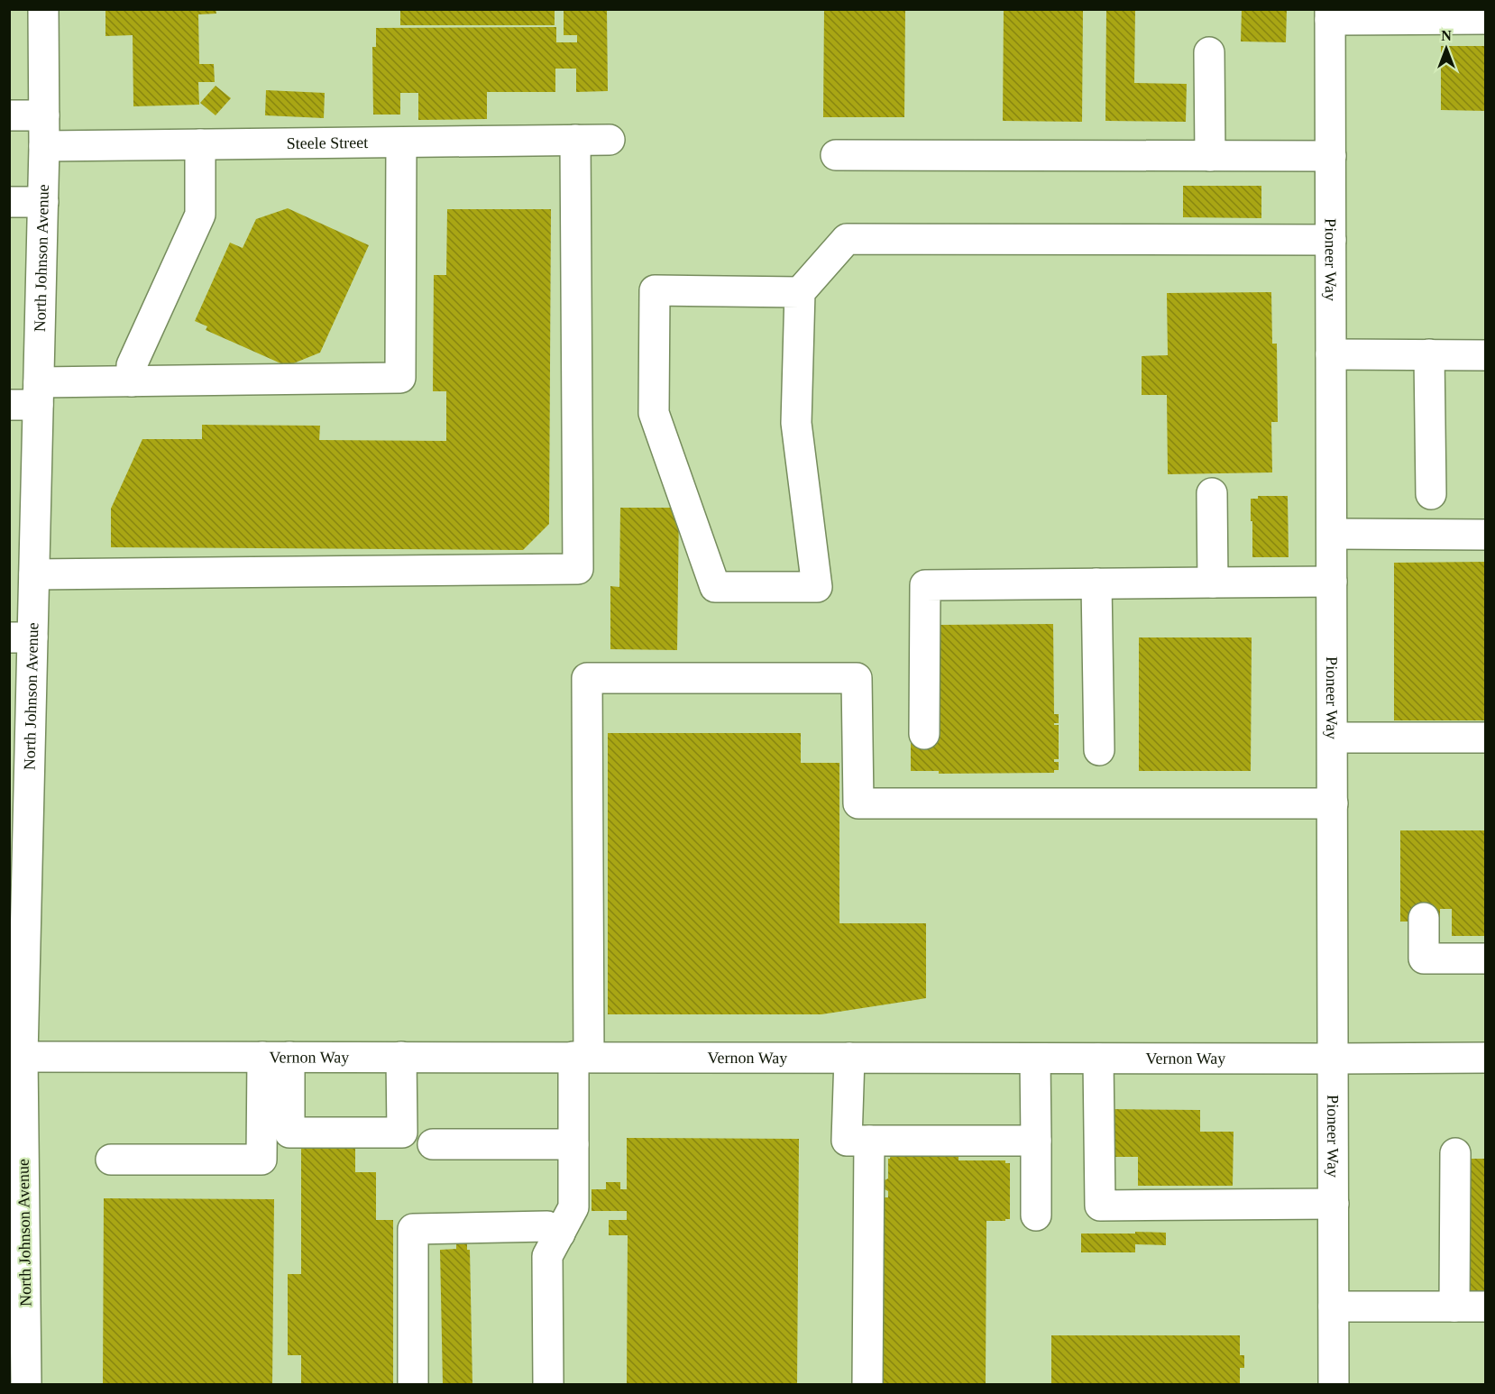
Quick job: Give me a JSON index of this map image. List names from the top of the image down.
{
  "streets": {
    "main road": [
      "Steele Street",
      "North Johnson Avenue",
      "Pioneer Way",
      "Vernon Way"
    ]
  },
  "crossings": [
    ["Steele Street", "North Johnson Avenue"],
    ["North Johnson Avenue", "Vernon Way"],
    ["Pioneer Way", "Vernon Way"]
  ],
  "north": "top"
}
